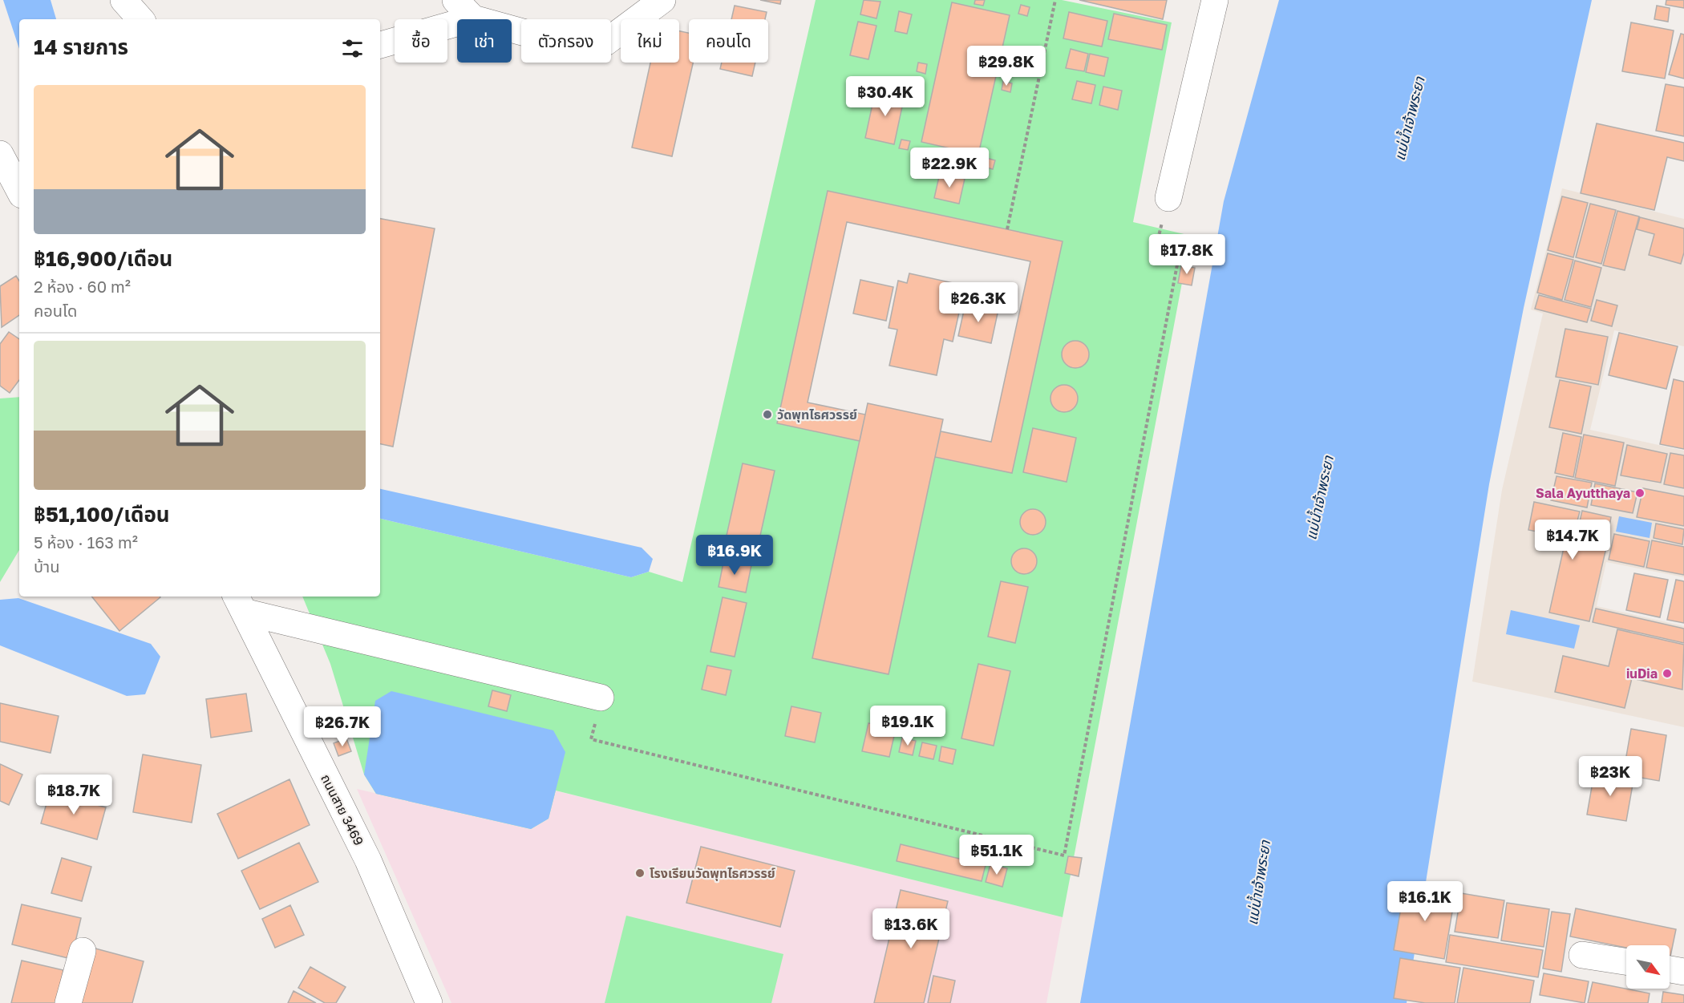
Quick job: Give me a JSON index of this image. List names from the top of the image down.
{
  "streets": {
    "street": ["ถนนสาย 3469"]
  },
  "water": ["แม่น้ำเจ้าพระยา"],
  "places": [
    "วัดพุทไธศวรรย์",
    "Sala Ayutthaya",
    "iuDia",
    "โรงเรียนวัดพุทไธศวรรย์"
  ],
  "north": "bottom right",
  "page": {
    "chip": [
      "ซื้อ",
      "เช่า",
      "ตัวกรอง",
      "ใหม่",
      "คอนโด"
    ],
    "heading": "14 รายการ",
    "price": [
      "฿29.8K",
      "฿30.4K",
      "฿22.9K",
      "฿17.8K",
      "฿26.3K",
      "฿14.7K",
      "฿16.9K",
      "฿19.1K",
      "฿26.7K",
      "฿23K",
      "฿18.7K",
      "฿51.1K",
      "฿16.1K",
      "฿13.6K"
    ],
    "list": [
      {
        "name": "฿16,900/เดือน",
        "note": "2 ห้อง · 60 m² · คอนโด"
      },
      {
        "name": "฿51,100/เดือน",
        "note": "5 ห้อง · 163 m² · บ้าน"
      }
    ]
  }
}
